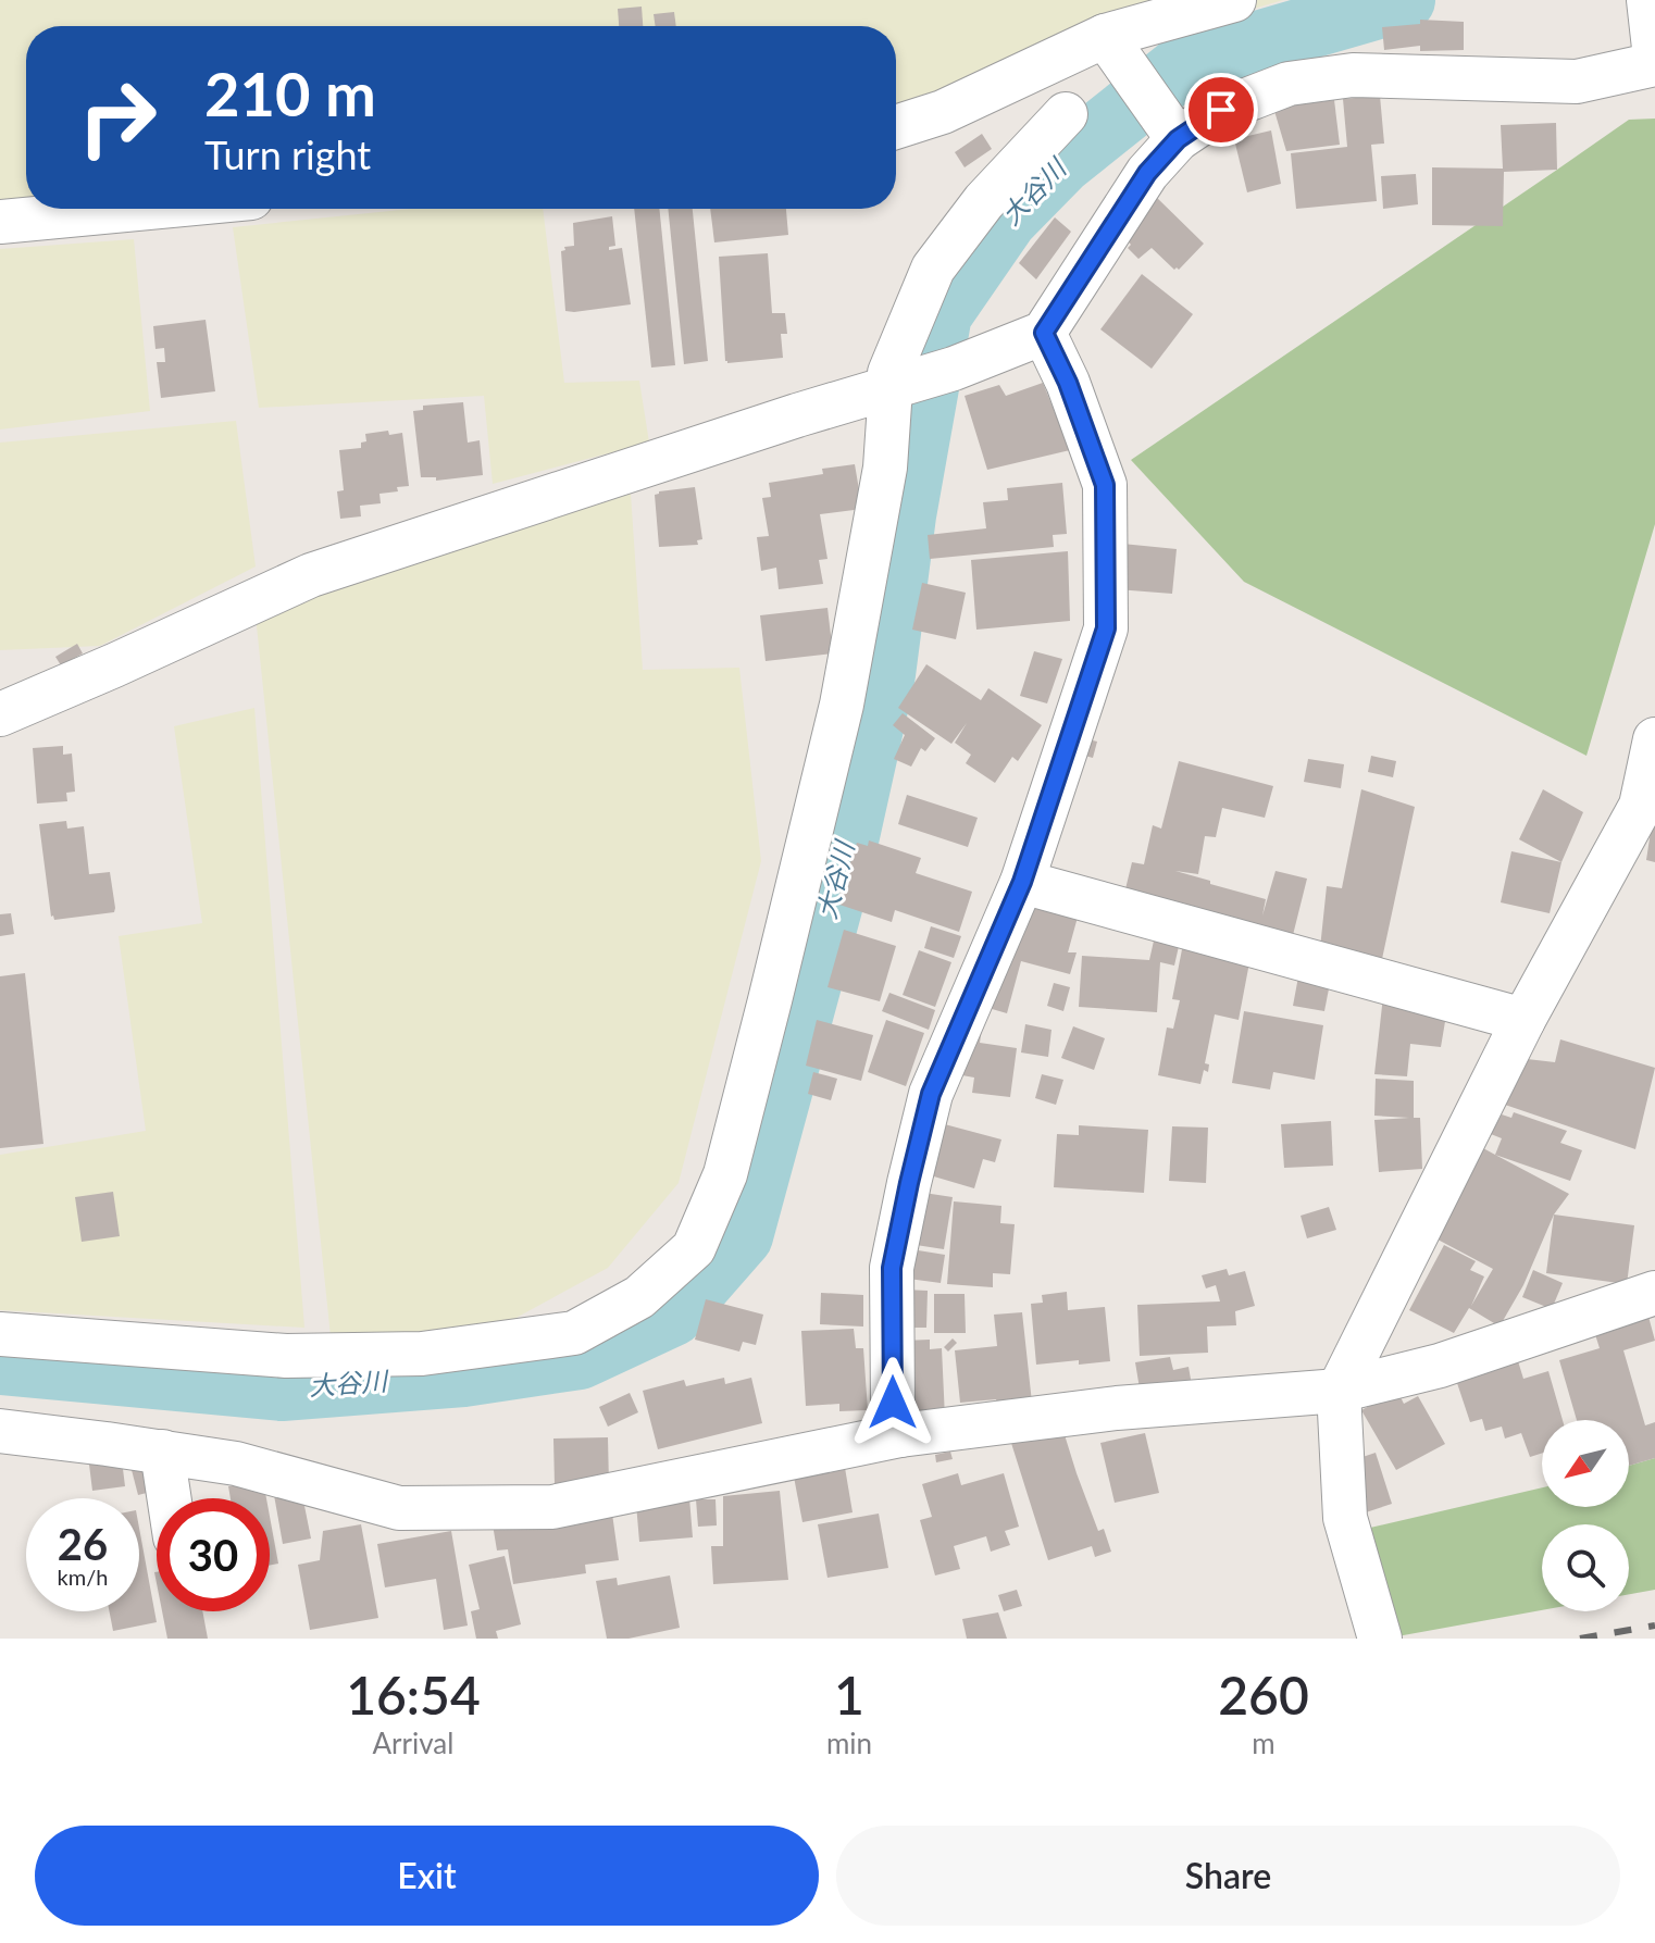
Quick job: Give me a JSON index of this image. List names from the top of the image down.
{
  "water": ["大谷川"],
  "north": "bottom left",
  "page": {
    "turn": ["210 m", "Turn right"],
    "speed": "26 km/h",
    "limit": "30",
    "eta": [
      "16:54",
      "Arrival",
      "1",
      "min",
      "260",
      "m"
    ],
    "buttons": ["Exit", "Share"]
  }
}
